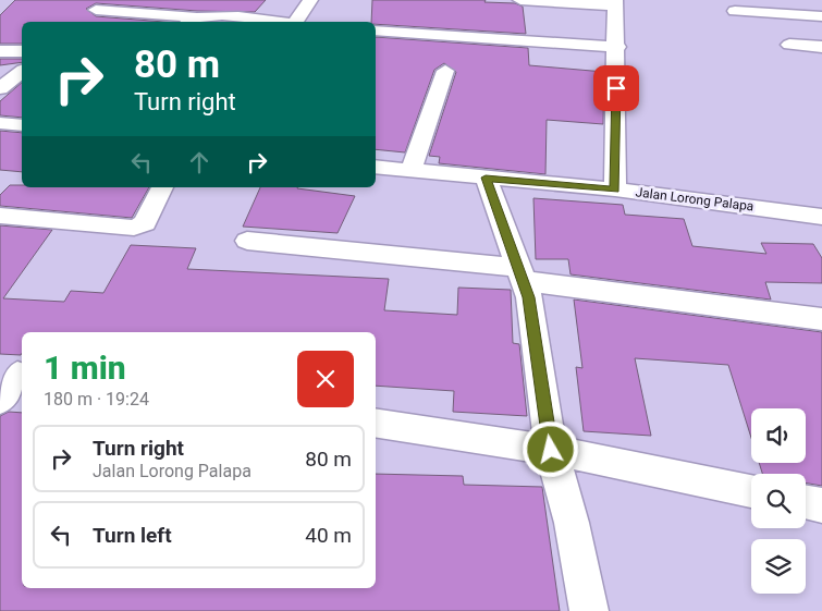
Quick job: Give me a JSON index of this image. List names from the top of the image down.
{
  "streets": {
    "street": ["Jalan Lorong Palapa"]
  },
  "page": {
    "turn": ["80 m", "Turn right"],
    "heading": ["1 min", "180 m · 19:24"],
    "list": [
      {
        "name": "Turn right",
        "note": "Jalan Lorong Palapa",
        "value": "80 m"
      },
      {
        "name": "Turn left",
        "value": "40 m"
      }
    ]
  }
}
